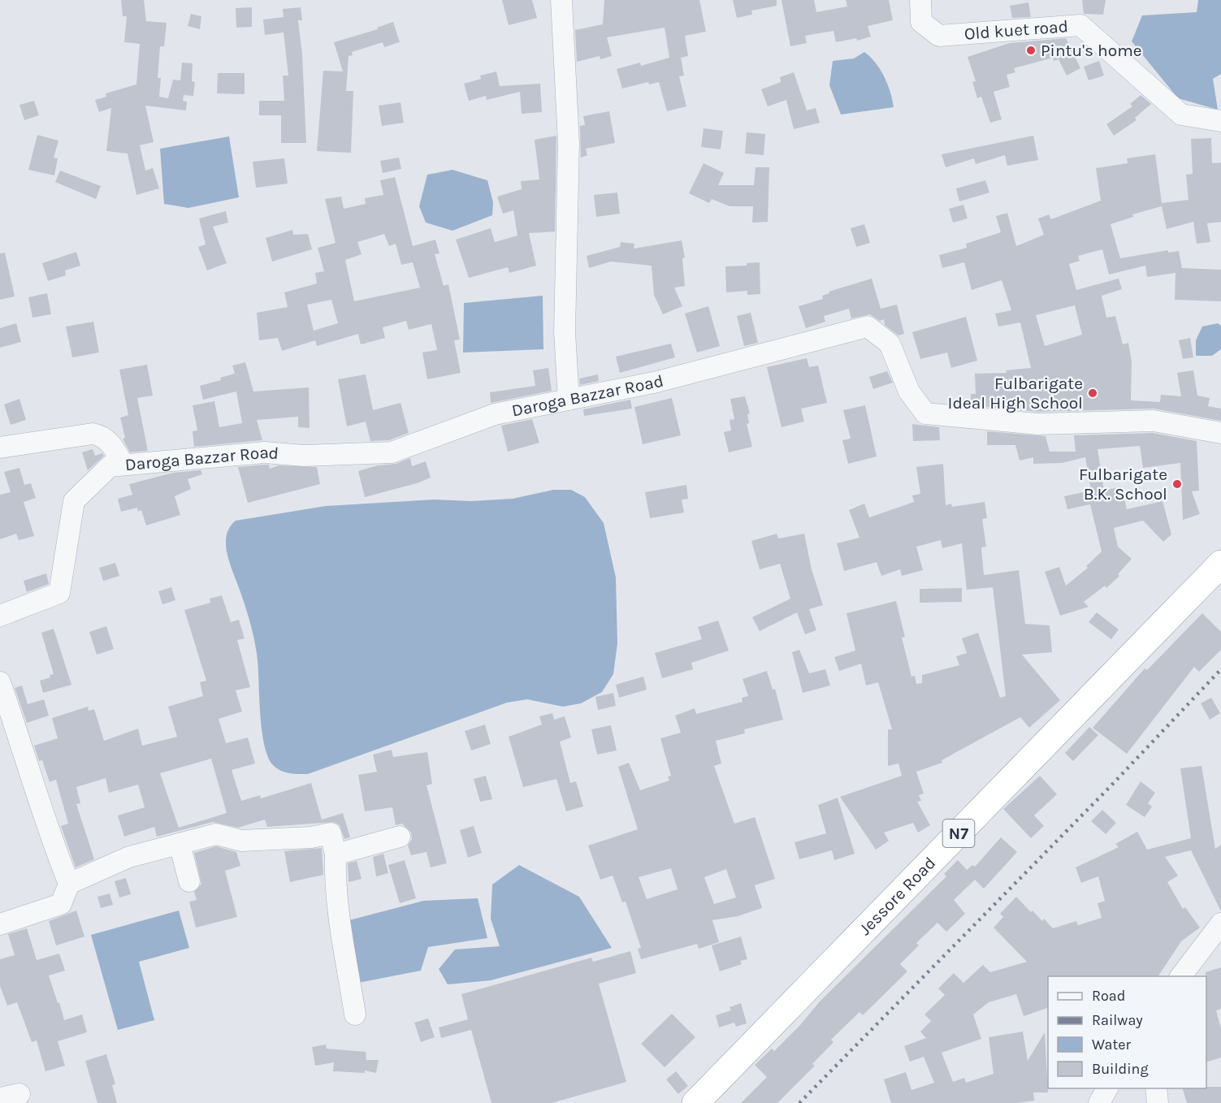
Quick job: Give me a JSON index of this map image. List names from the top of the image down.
{
  "streets": {
    "highway": ["N7", "Jessore Road"],
    "street": ["Old kuet road", "Daroga Bazzar Road"]
  },
  "places": ["Pintu's home", "Fulbarigate Ideal High School", "Fulbarigate B.K. School"],
  "legend": [
    "Road",
    "Railway",
    "Water",
    "Building"
  ]
}
